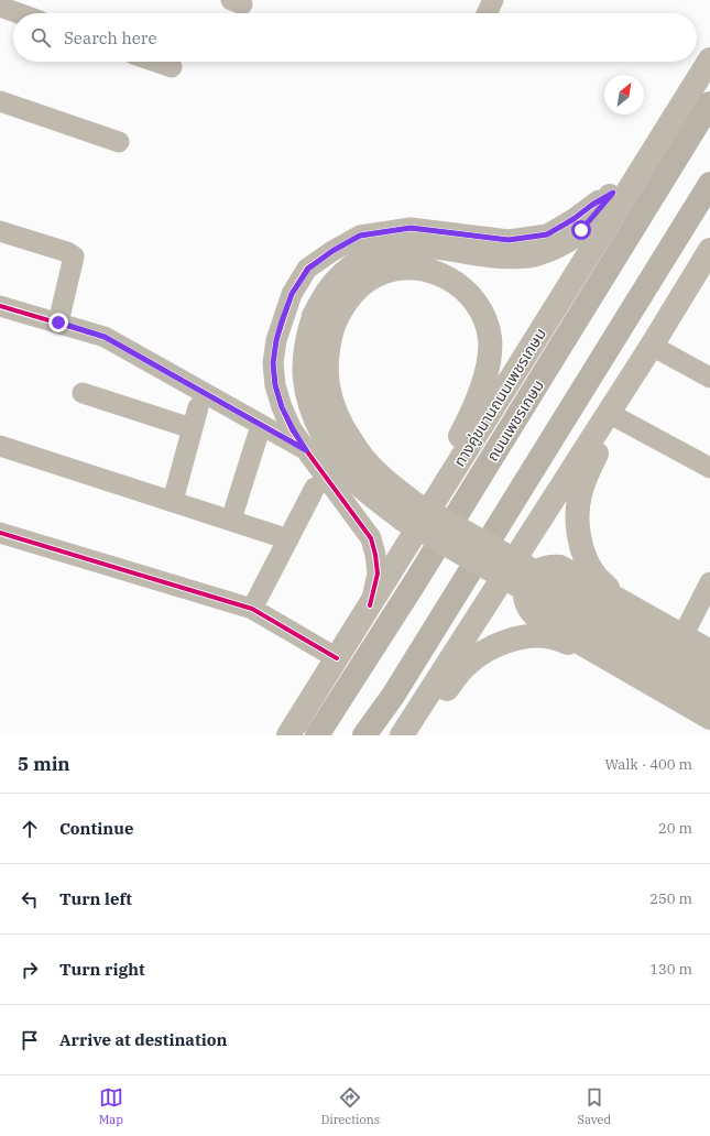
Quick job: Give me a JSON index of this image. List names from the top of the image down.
{
  "streets": {
    "highway": ["ถนนเพชรเกษม"],
    "main road": ["ทางคู่ขนานถนนเพชรเกษม"]
  },
  "north": "top right",
  "page": {
    "search": "Search here",
    "heading": ["5 min", "Walk · 400 m"],
    "list": [
      ["Continue", "20 m"],
      ["Turn left", "250 m"],
      ["Turn right", "130 m"],
      "Arrive at destination"
    ],
    "nav": ["Map", "Directions", "Saved"]
  }
}
